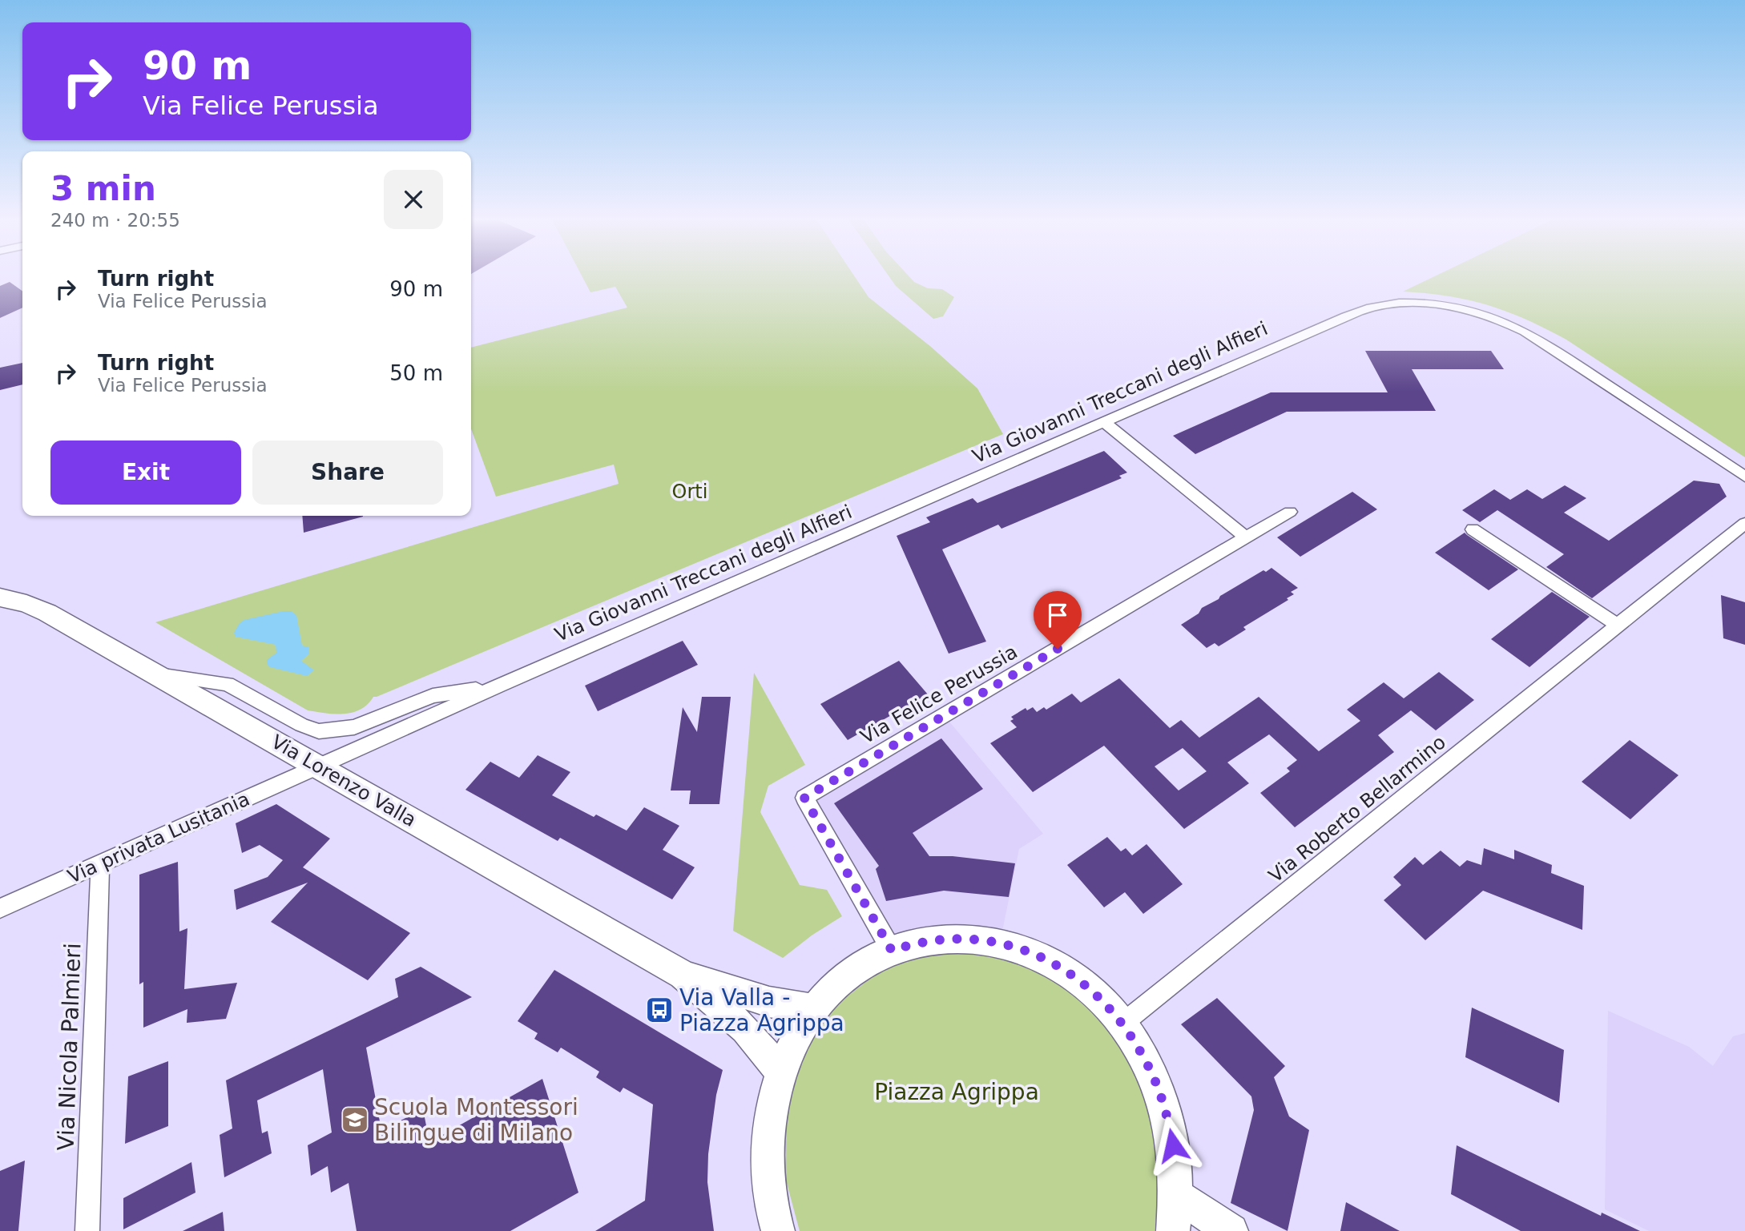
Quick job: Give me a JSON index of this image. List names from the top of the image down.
{
  "streets": {
    "main road": ["Via Lorenzo Valla"],
    "street": [
      "Via Giovanni Treccani degli Alfieri",
      "Via Felice Perussia",
      "Via Roberto Bellarmino",
      "Via privata Lusitania",
      "Via Nicola Palmieri"
    ]
  },
  "crossings": [
    ["Via Giovanni Treccani degli Alfieri", "Via Lorenzo Valla"],
    ["Via Giovanni Treccani degli Alfieri", "Via privata Lusitania"],
    ["Via Lorenzo Valla", "Via privata Lusitania"],
    ["Via privata Lusitania", "Via Nicola Palmieri"]
  ],
  "parks": ["Orti", "Piazza Agrippa"],
  "places": {
    "bus stop": ["Via Valla - Piazza Agrippa"],
    "school or university": ["Scuola Montessori Bilingue di Milano"]
  },
  "page": {
    "turn": ["90 m", "Via Felice Perussia"],
    "heading": ["3 min", "240 m · 20:55"],
    "list": [
      {
        "name": "Turn right",
        "note": "Via Felice Perussia",
        "value": "90 m"
      },
      {
        "name": "Turn right",
        "note": "Via Felice Perussia",
        "value": "50 m"
      }
    ],
    "buttons": ["Exit", "Share"]
  }
}
